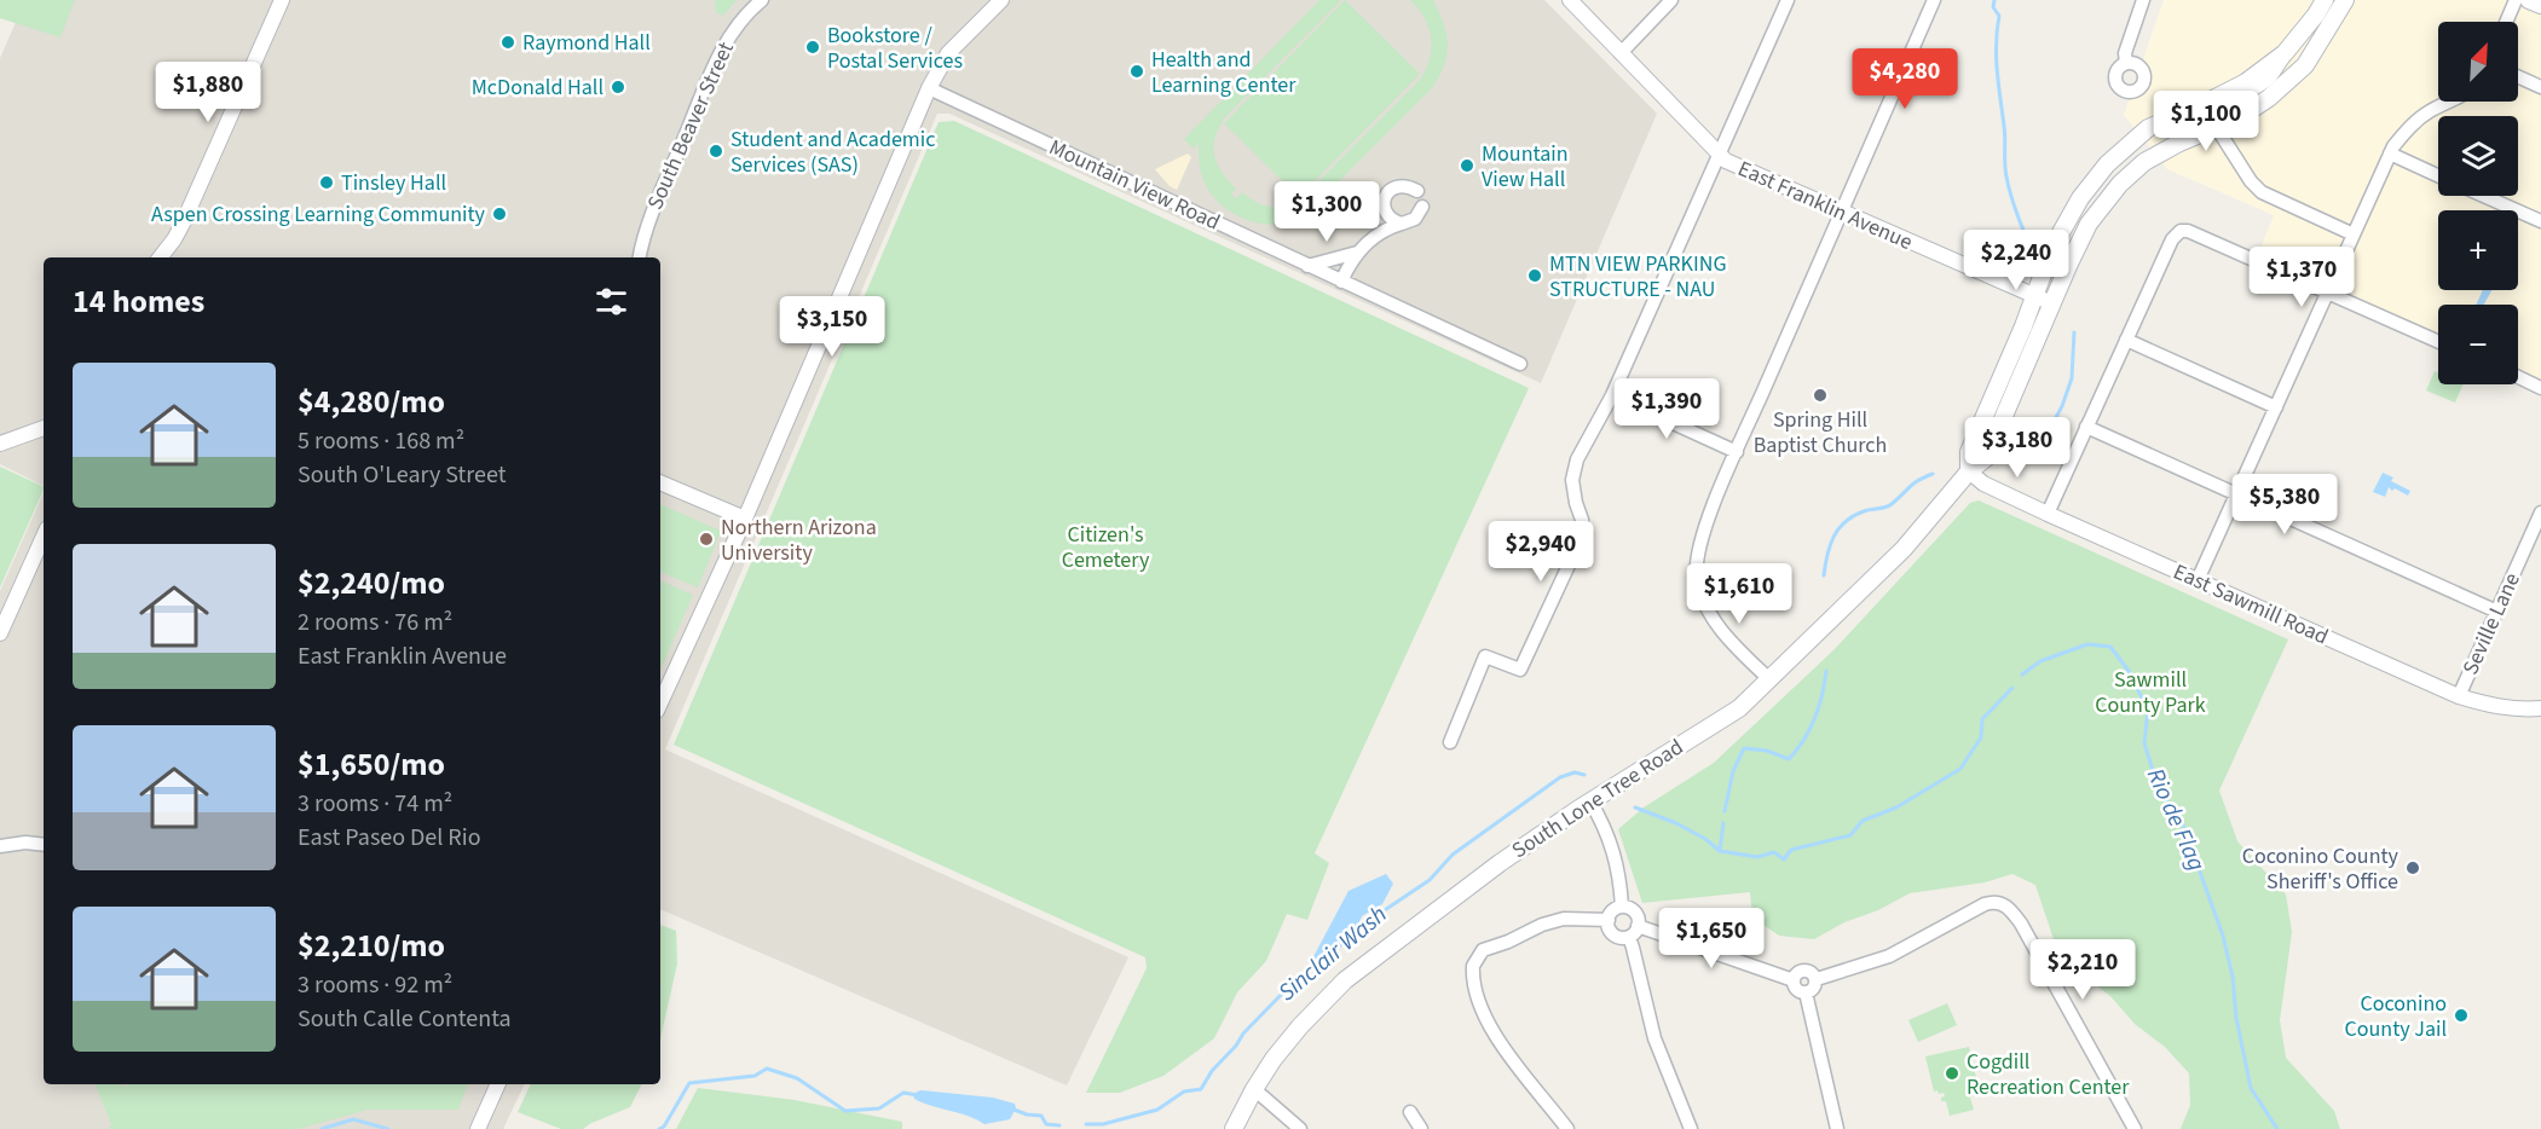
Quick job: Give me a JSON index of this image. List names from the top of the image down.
{
  "streets": {
    "main road": ["South Lone Tree Road"],
    "street": [
      "South Beaver Street",
      "Mountain View Road",
      "East Franklin Avenue",
      "East Sawmill Road",
      "Seville Lane"
    ]
  },
  "crossings": [
    ["East Franklin Avenue", "South Lone Tree Road"],
    ["East Sawmill Road", "Seville Lane"],
    ["East Sawmill Road", "South Lone Tree Road"]
  ],
  "water": ["Rio de Flag", "Sinclair Wash"],
  "parks": ["Citizen's Cemetery", "Sawmill County Park"],
  "places": [
    "Raymond Hall",
    "Bookstore / Postal Services",
    "Health and Learning Center",
    "McDonald Hall",
    "Student and Academic Services (SAS)",
    "Mountain View Hall",
    "Tinsley Hall",
    "Aspen Crossing Learning Community",
    "MTN VIEW PARKING STRUCTURE - NAU",
    "Spring Hill Baptist Church",
    "Northern Arizona University",
    "Coconino County Sheriff's Office",
    "Coconino County Jail",
    "Cogdill Recreation Center"
  ],
  "north": "top right",
  "page": {
    "map_buttons": ["+", "−"],
    "price": [
      "$4,280",
      "$1,880",
      "$1,100",
      "$1,300",
      "$2,240",
      "$1,370",
      "$3,150",
      "$1,390",
      "$3,180",
      "$5,380",
      "$2,940",
      "$1,610",
      "$1,650",
      "$2,210"
    ],
    "heading": "14 homes",
    "list": [
      {
        "name": "$4,280/mo",
        "note": "5 rooms · 168 m² · South O'Leary Street"
      },
      {
        "name": "$2,240/mo",
        "note": "2 rooms · 76 m² · East Franklin Avenue"
      },
      {
        "name": "$1,650/mo",
        "note": "3 rooms · 74 m² · East Paseo Del Rio"
      },
      {
        "name": "$2,210/mo",
        "note": "3 rooms · 92 m² · South Calle Contenta"
      }
    ]
  }
}
